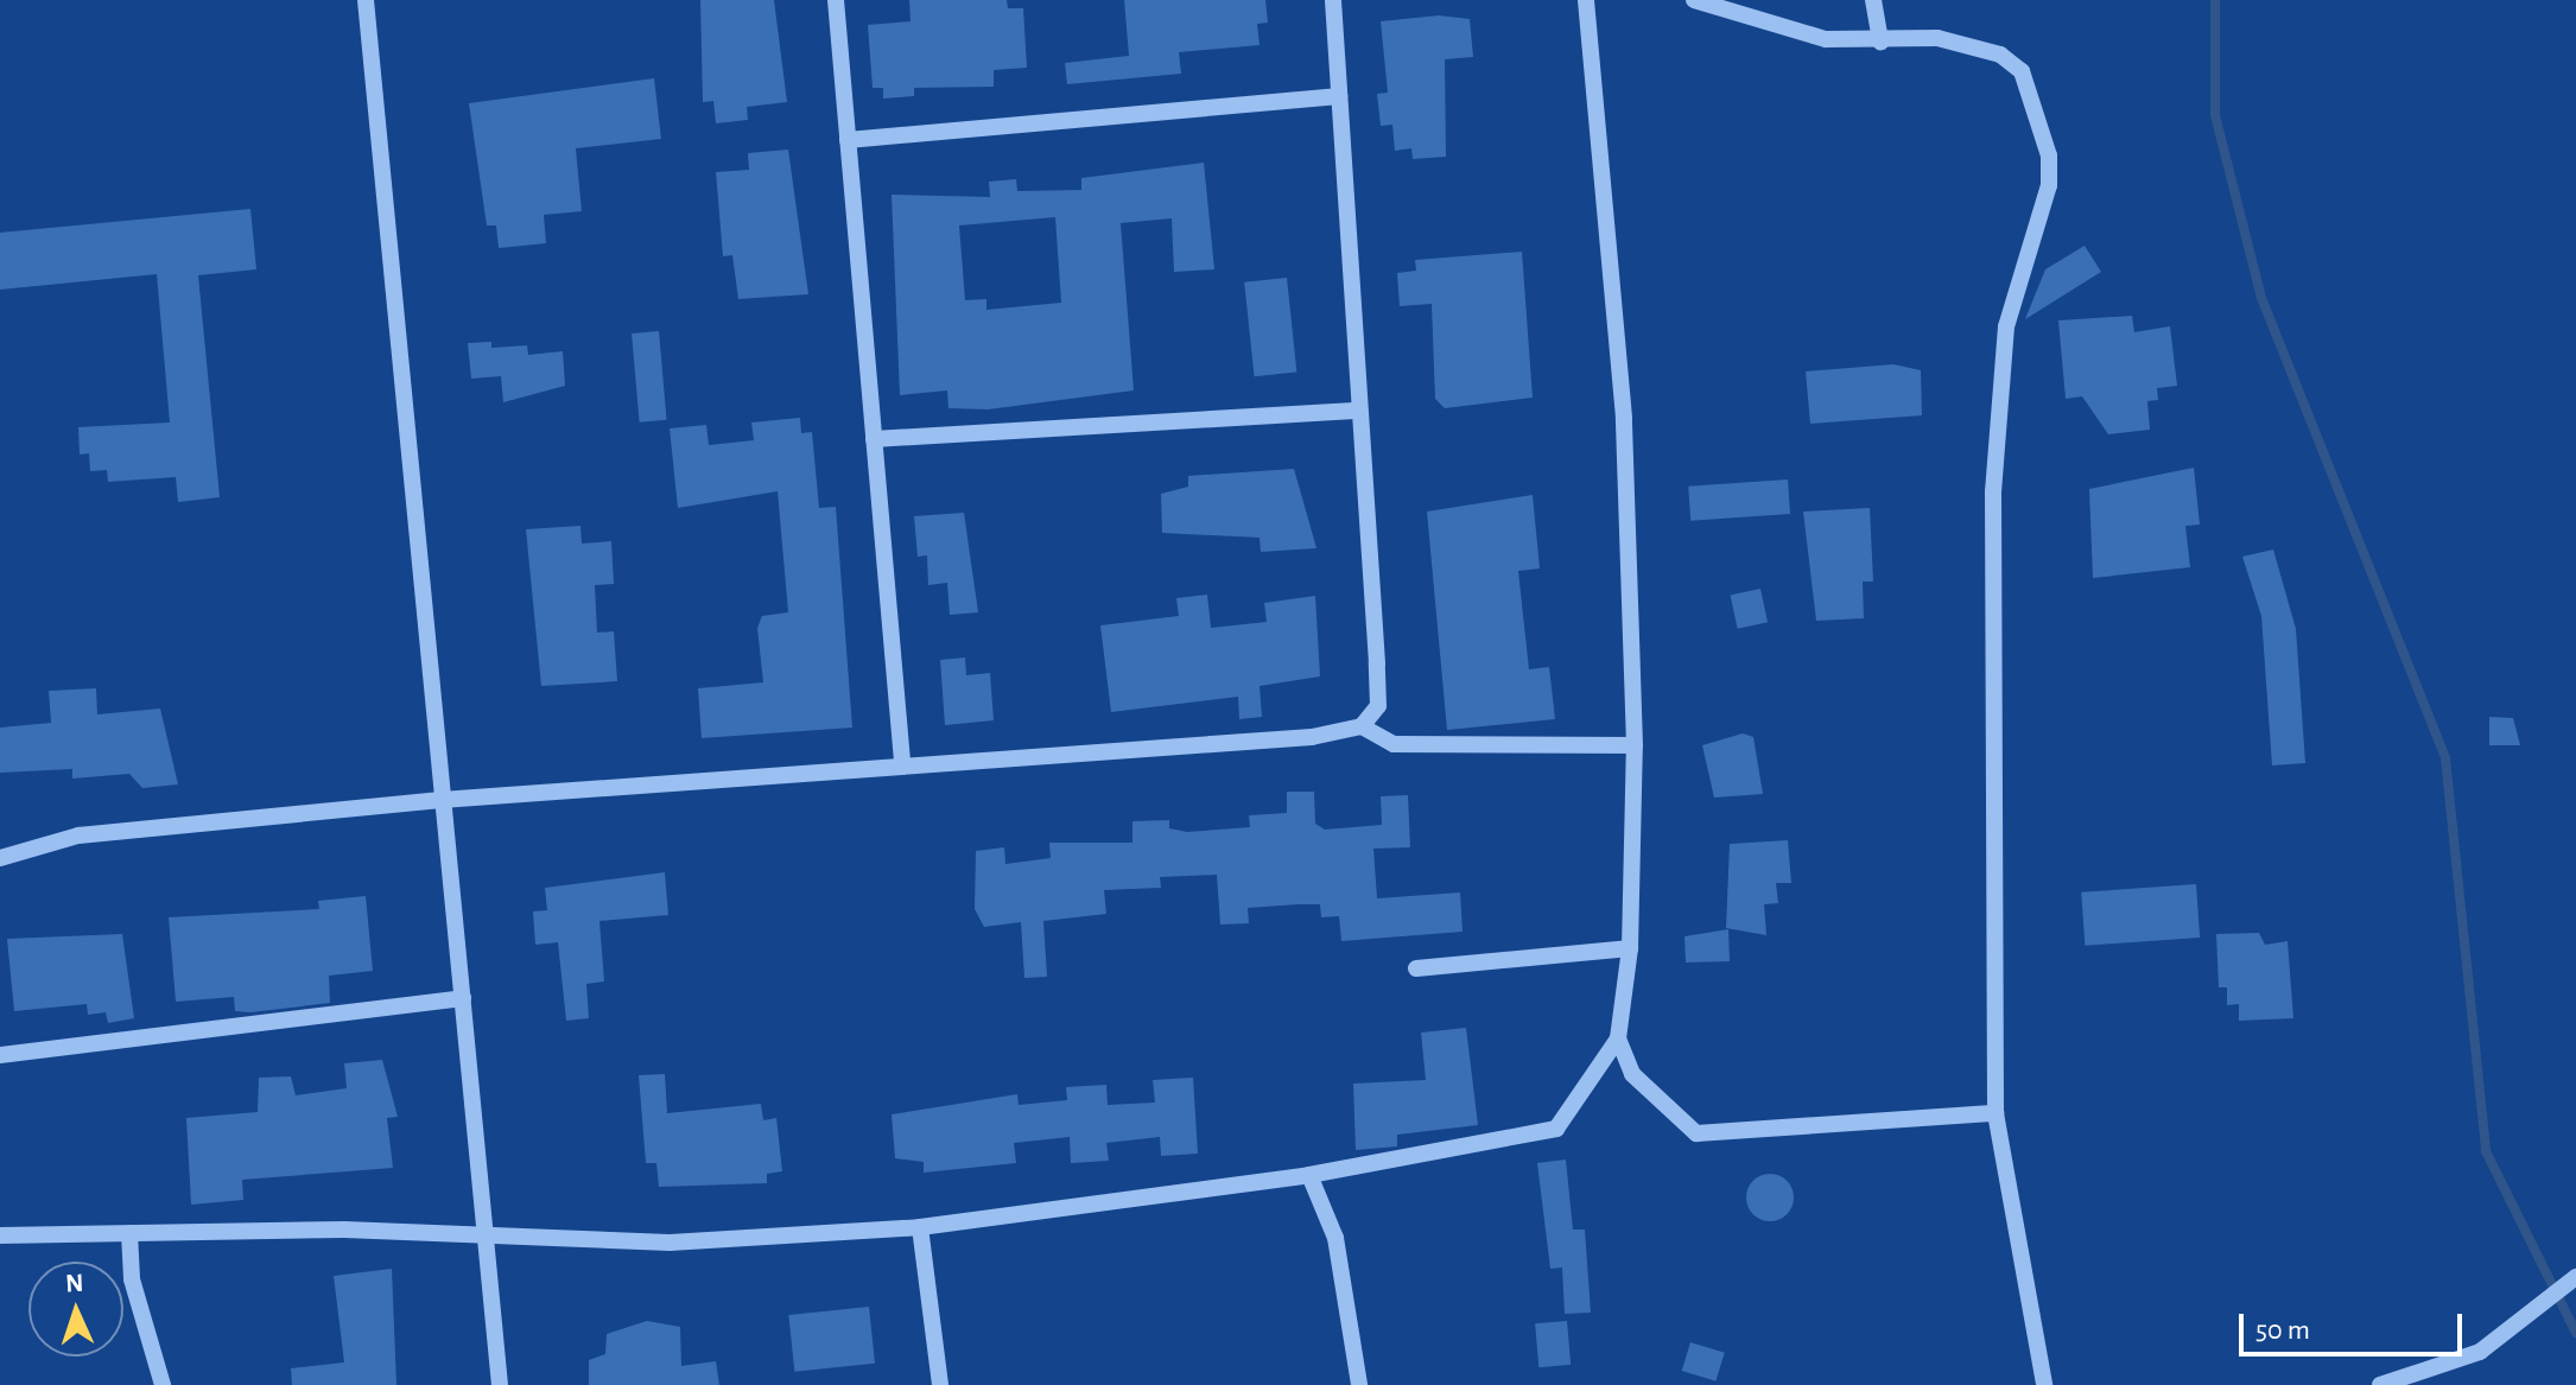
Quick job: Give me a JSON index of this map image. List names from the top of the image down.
{
  "scale_bar": "50 m",
  "north": "top"
}
